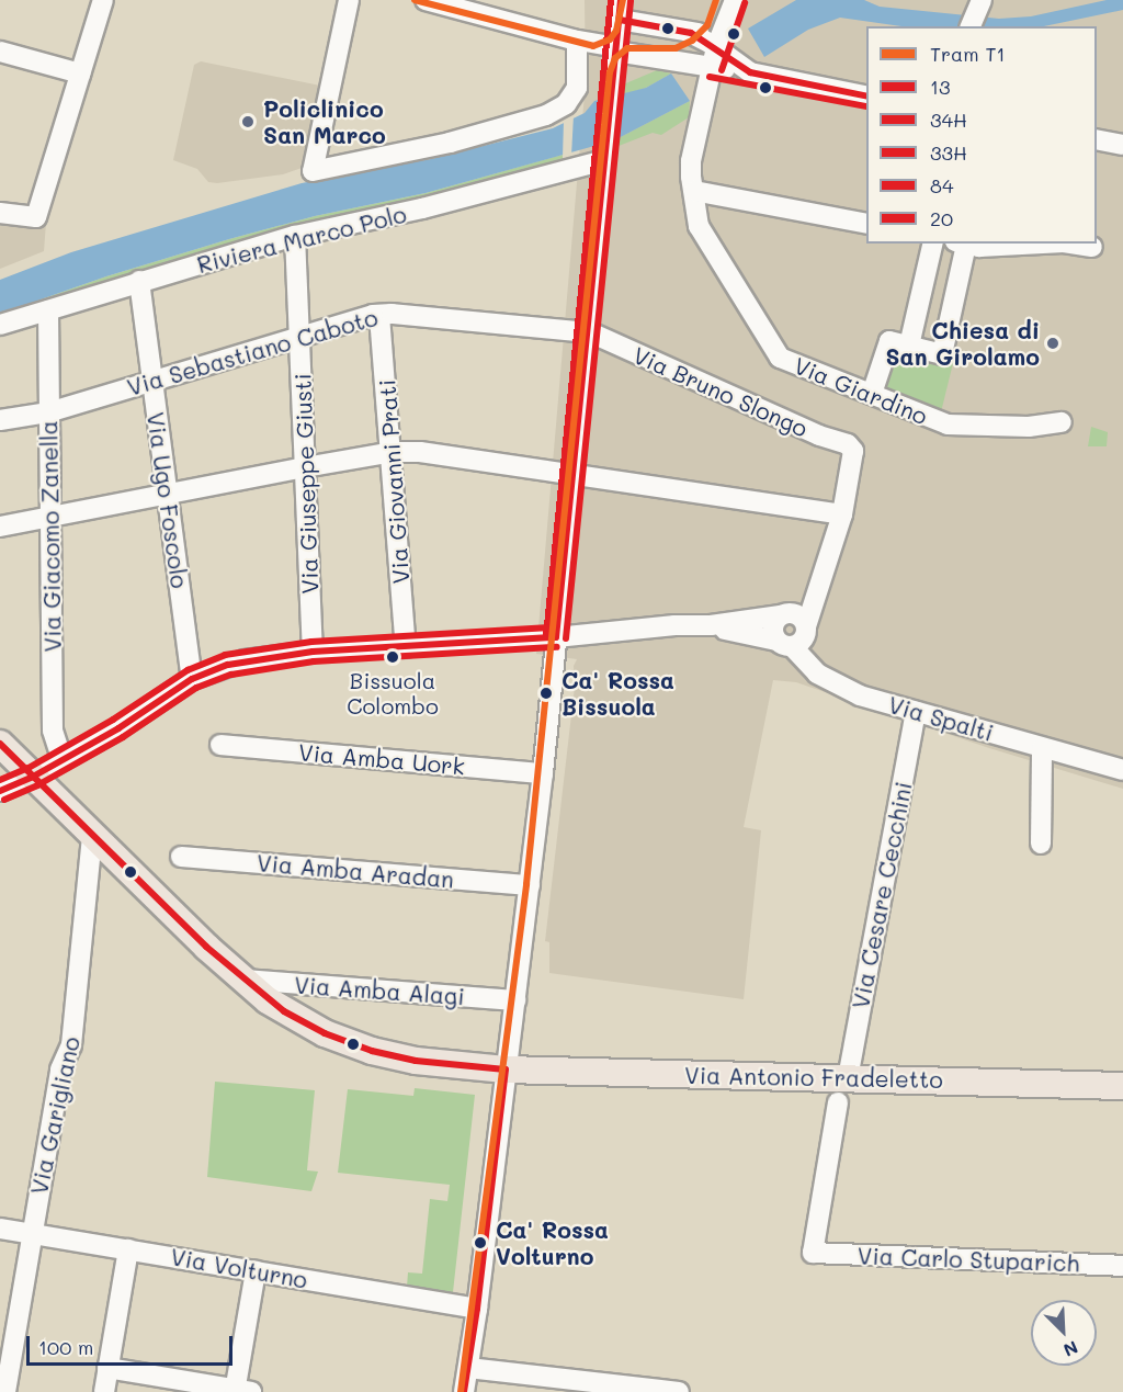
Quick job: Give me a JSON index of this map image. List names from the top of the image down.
{
  "streets": {
    "main road": ["Via Antonio Fradeletto"],
    "street": [
      "Riviera Marco Polo",
      "Via Sebastiano Caboto",
      "Via Giardino",
      "Via Bruno Slongo",
      "Via Giovanni Prati",
      "Via Giuseppe Giusti",
      "Via Ugo Foscolo",
      "Via Giacomo Zanella",
      "Via Spalti",
      "Via Amba Uork",
      "Via Amba Aradan",
      "Via Cesare Cecchini",
      "Via Amba Alagi",
      "Via Garigliano",
      "Via Carlo Stuparich",
      "Via Volturno"
    ]
  },
  "crossings": [
    ["Riviera Marco Polo", "Via Giuseppe Giusti"],
    ["Riviera Marco Polo", "Via Ugo Foscolo"],
    ["Riviera Marco Polo", "Via Giacomo Zanella"],
    ["Via Sebastiano Caboto", "Via Bruno Slongo"],
    ["Via Sebastiano Caboto", "Via Giovanni Prati"],
    ["Via Sebastiano Caboto", "Via Giuseppe Giusti"],
    ["Via Sebastiano Caboto", "Via Ugo Foscolo"],
    ["Via Sebastiano Caboto", "Via Giacomo Zanella"],
    ["Via Spalti", "Via Cesare Cecchini"],
    ["Via Cesare Cecchini", "Via Antonio Fradeletto"],
    ["Via Amba Alagi", "Via Antonio Fradeletto"],
    ["Via Antonio Fradeletto", "Via Garigliano"],
    ["Via Garigliano", "Via Volturno"]
  ],
  "places": [
    "Policlinico San Marco",
    "Chiesa di San Girolamo",
    "Bissuola Colombo",
    "Ca' Rossa Bissuola",
    "Ca' Rossa Volturno"
  ],
  "lines": [
    "tram line T1",
    "transit line 13",
    "transit line 33H",
    "transit line 34H",
    "transit line 20",
    "transit line 84"
  ],
  "legend": [
    "Tram T1",
    "13",
    "34H",
    "33H",
    "84",
    "20"
  ],
  "scale_bar": "100 m",
  "north": "bottom right"
}
